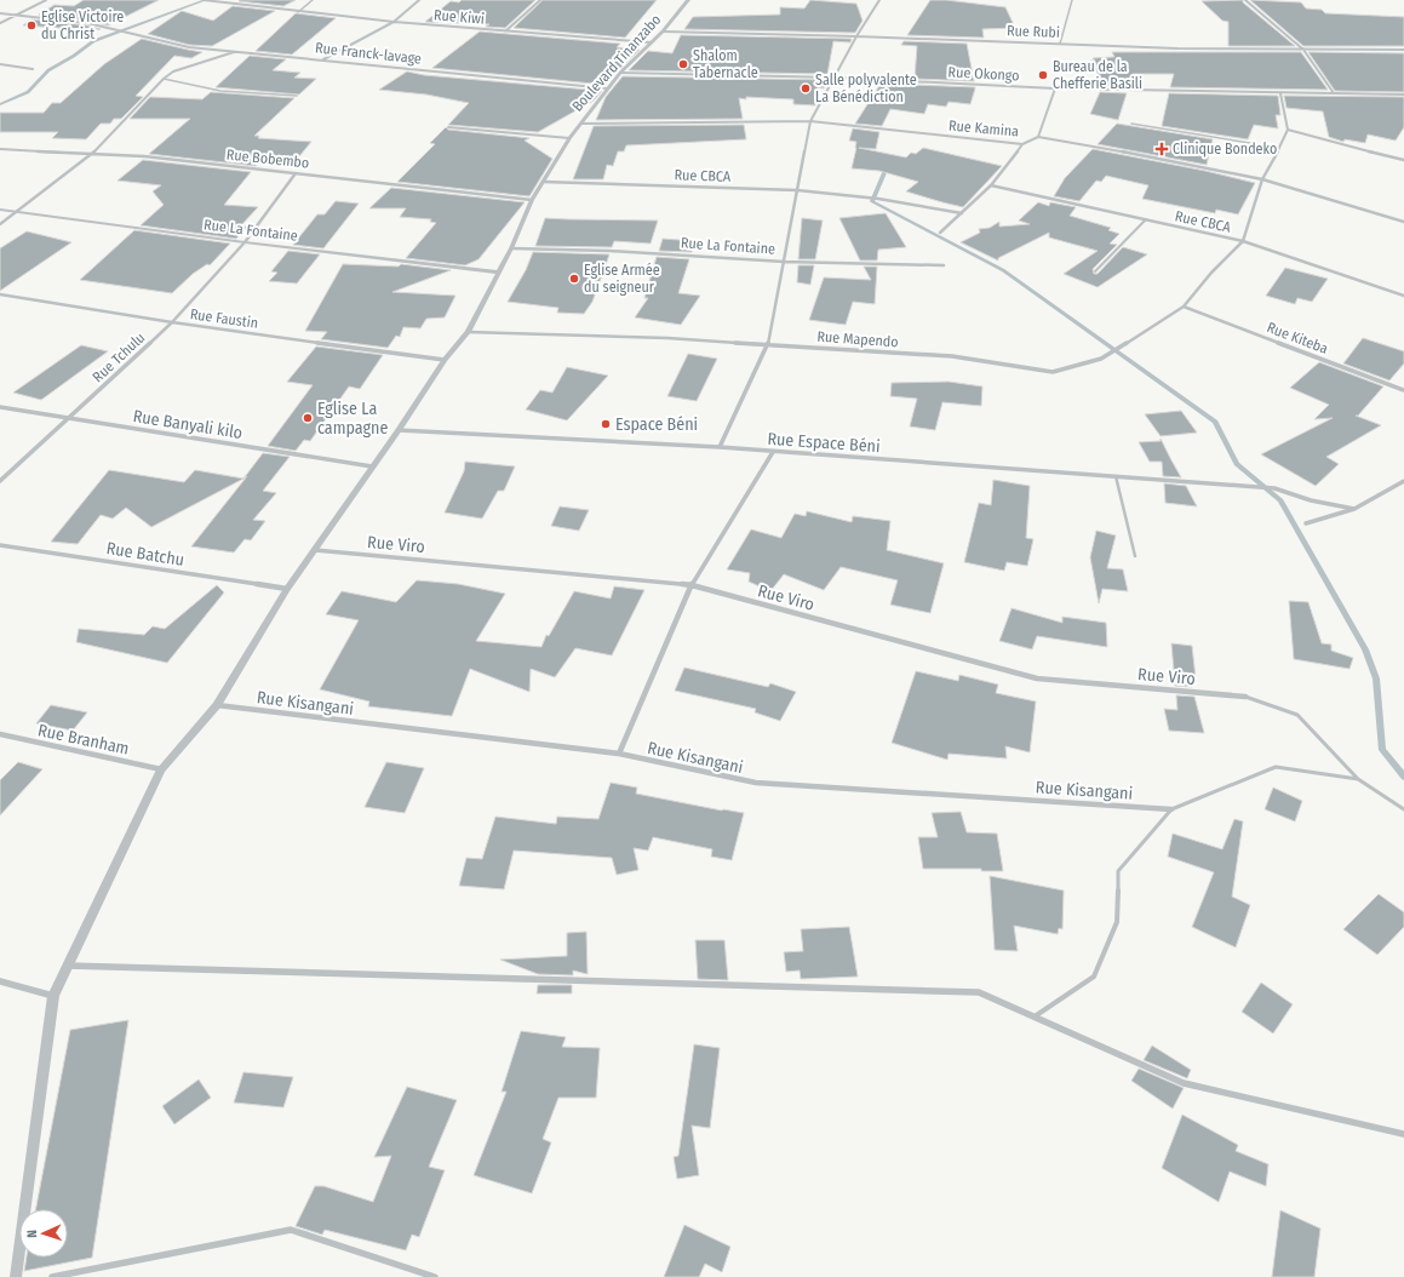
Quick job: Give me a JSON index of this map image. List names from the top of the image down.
{
  "streets": {
    "street": [
      "Rue Kiwi",
      "Rue Rubi",
      "Rue Franck-lavage",
      "Boulevard Tinanzabo",
      "Rue Okongo",
      "Rue Kamina",
      "Rue Bobembo",
      "Rue CBCA",
      "Rue La Fontaine",
      "Rue Faustin",
      "Rue Kiteba",
      "Rue Mapendo",
      "Rue Tchulu",
      "Rue Banyali kilo",
      "Rue Espace Béni",
      "Rue Viro",
      "Rue Batchu",
      "Rue Kisangani",
      "Rue Branham"
    ]
  },
  "crossings": [
    ["Rue Kiwi", "Boulevard Tinanzabo"],
    ["Rue Rubi", "Boulevard Tinanzabo"],
    ["Rue Franck-lavage", "Boulevard Tinanzabo"],
    ["Boulevard Tinanzabo", "Rue Okongo"],
    ["Boulevard Tinanzabo", "Rue Kamina"],
    ["Boulevard Tinanzabo", "Rue Bobembo"],
    ["Boulevard Tinanzabo", "Rue CBCA"],
    ["Boulevard Tinanzabo", "Rue La Fontaine"],
    ["Boulevard Tinanzabo", "Rue Faustin"],
    ["Boulevard Tinanzabo", "Rue Mapendo"],
    ["Boulevard Tinanzabo", "Rue Banyali kilo"],
    ["Boulevard Tinanzabo", "Rue Espace Béni"],
    ["Boulevard Tinanzabo", "Rue Viro"],
    ["Boulevard Tinanzabo", "Rue Batchu"],
    ["Boulevard Tinanzabo", "Rue Kisangani"],
    ["Boulevard Tinanzabo", "Rue Branham"],
    ["Rue Bobembo", "Rue Tchulu"],
    ["Rue CBCA", "Rue Mapendo"],
    ["Rue La Fontaine", "Rue Tchulu"],
    ["Rue Faustin", "Rue Tchulu"],
    ["Rue Kiteba", "Rue Mapendo"],
    ["Rue Tchulu", "Rue Banyali kilo"]
  ],
  "places": {
    "other": [
      "Eglise Victoire du Christ",
      "Shalom Tabernacle",
      "Bureau de la Chefferie Basili",
      "Salle polyvalente La Bénédiction",
      "Eglise Armée du seigneur",
      "Eglise La campagne",
      "Espace Béni"
    ],
    "health": ["Clinique Bondeko"]
  },
  "north": "left"
}
